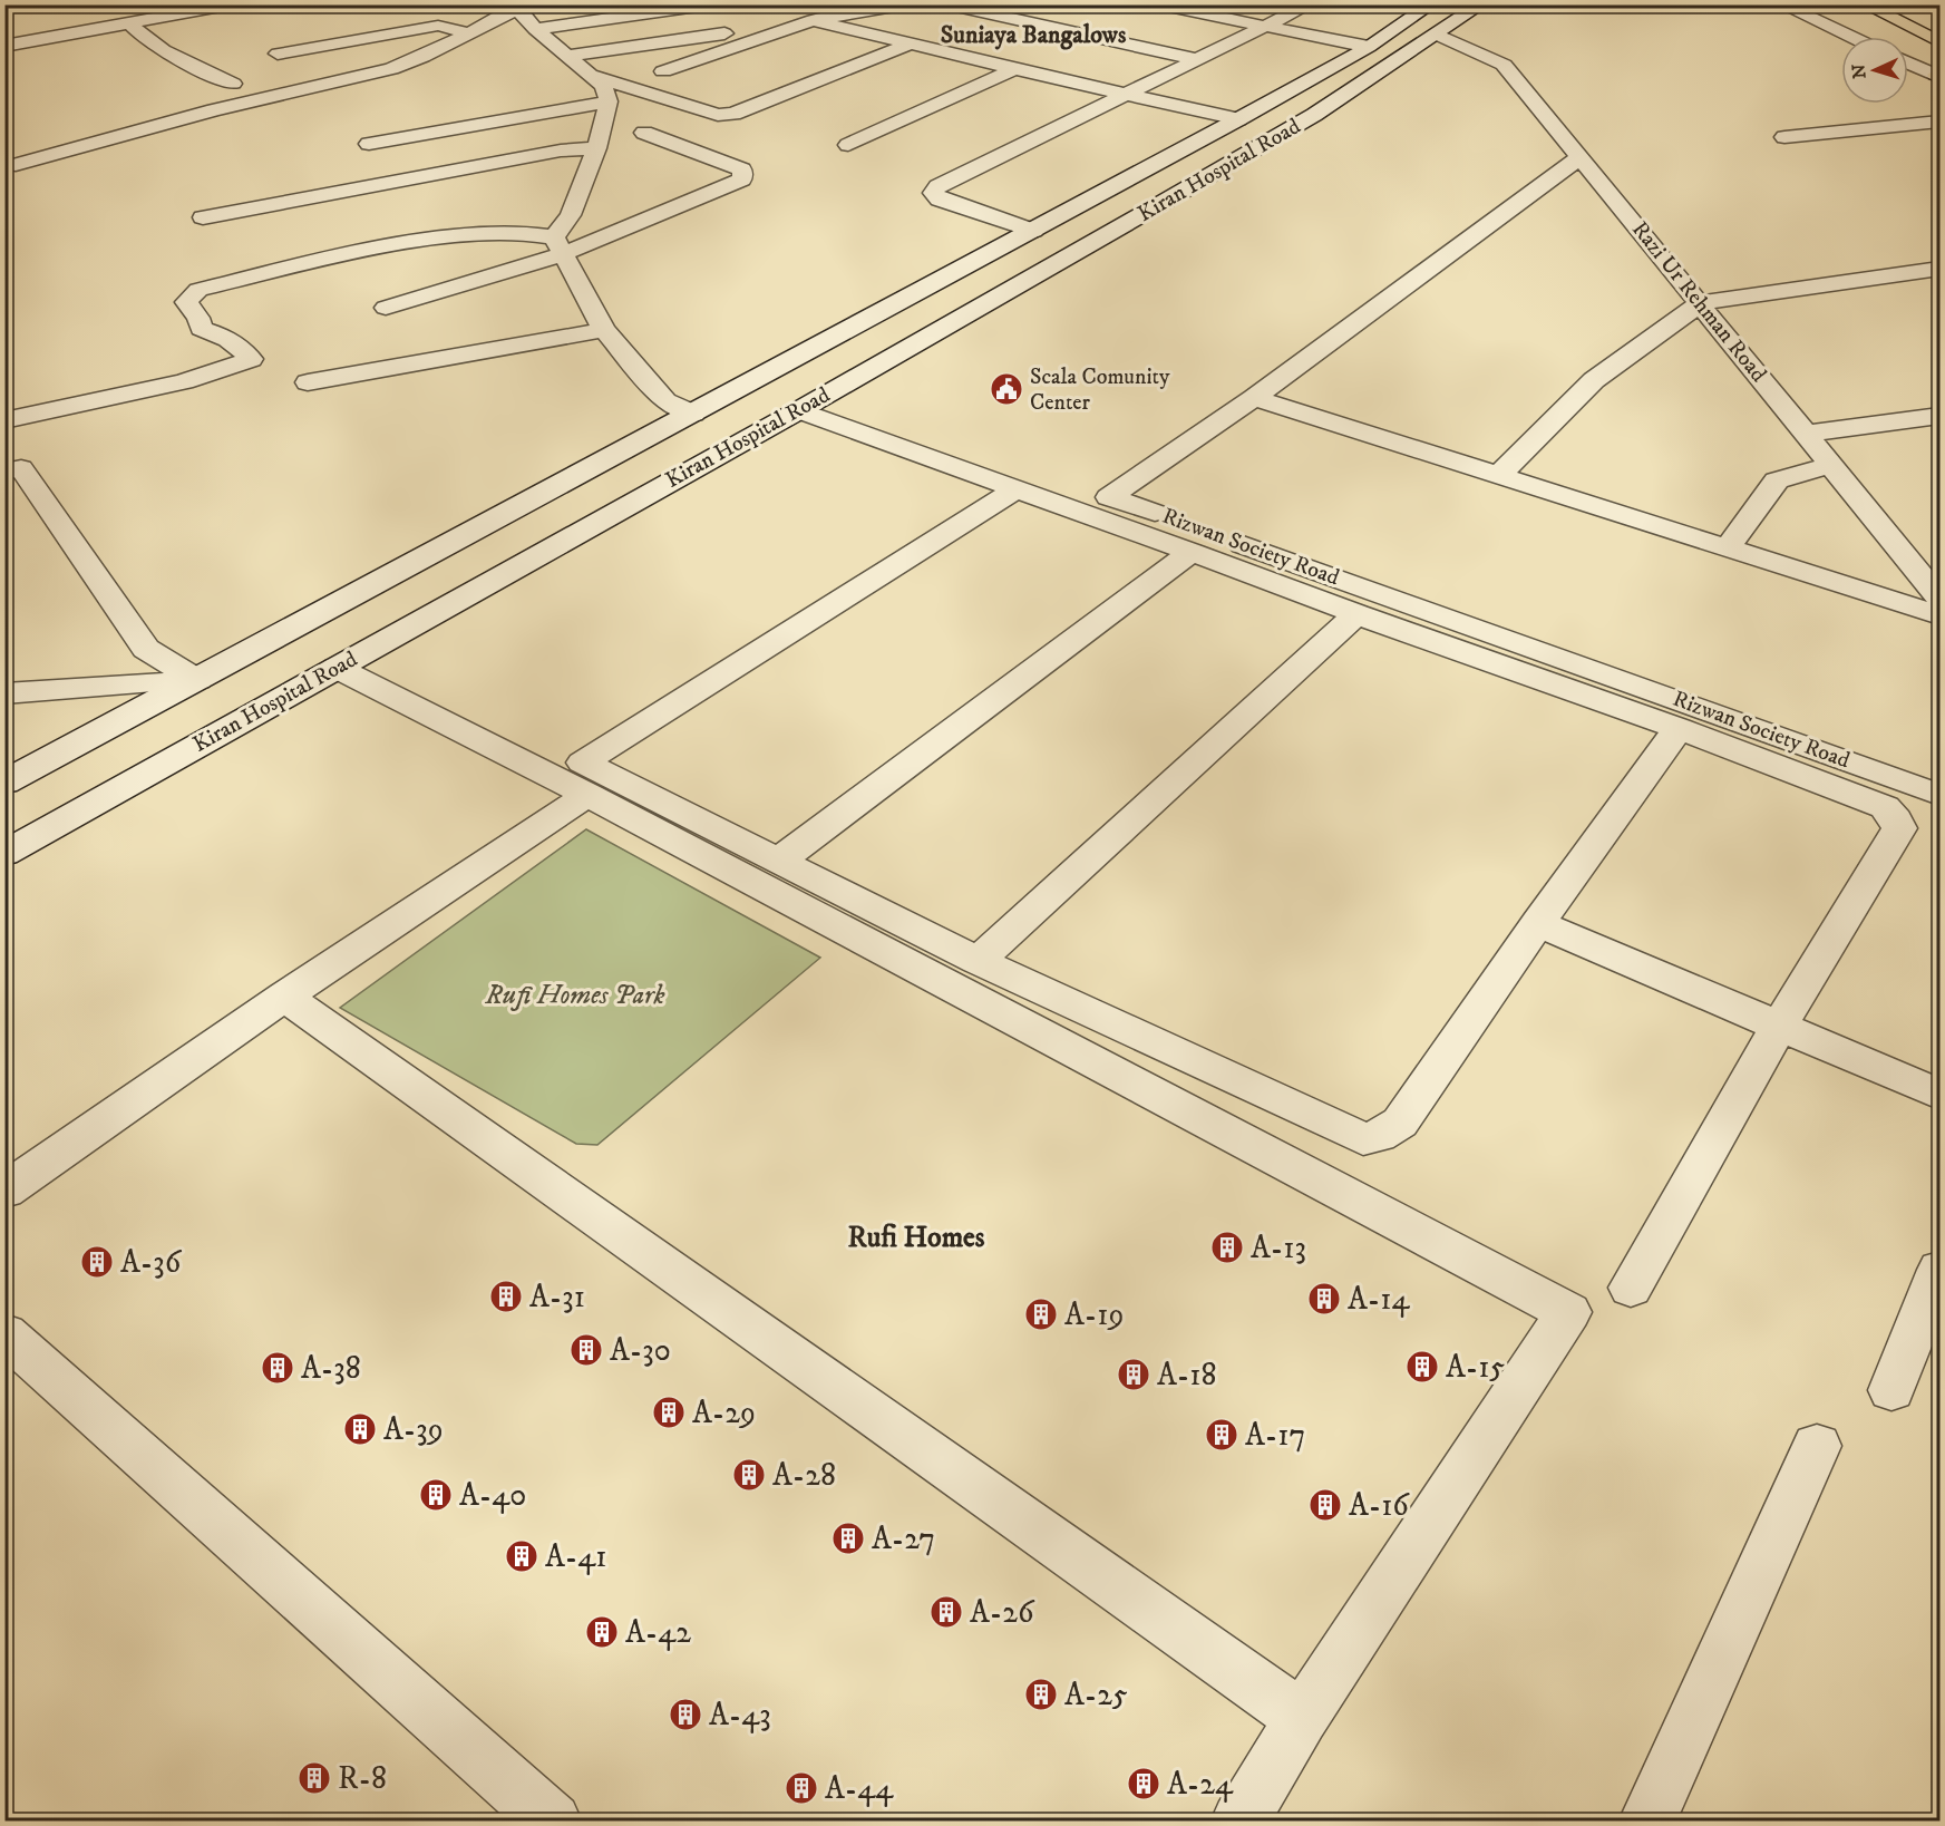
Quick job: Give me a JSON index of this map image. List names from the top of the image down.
{
  "streets": {
    "street": ["Kiran Hospital Road", "Razi Ur Rehman Road", "Rizwan Society Road"]
  },
  "crossings": [
    ["Kiran Hospital Road", "Razi Ur Rehman Road"],
    ["Razi Ur Rehman Road", "Rizwan Society Road"]
  ],
  "districts": ["Suniaya Bangalows", "Rufi Homes"],
  "parks": ["Rufi Homes Park"],
  "places": {
    "public building": ["Scala Comunity Center"],
    "building": [
      "A-13",
      "A-36",
      "A-31",
      "A-14",
      "A-19",
      "A-30",
      "A-15",
      "A-38",
      "A-18",
      "A-29",
      "A-39",
      "A-17",
      "A-28",
      "A-40",
      "A-16",
      "A-27",
      "A-41",
      "A-26",
      "A-42",
      "A-25",
      "A-43",
      "R-8",
      "A-24",
      "A-44"
    ]
  },
  "north": "left"
}
